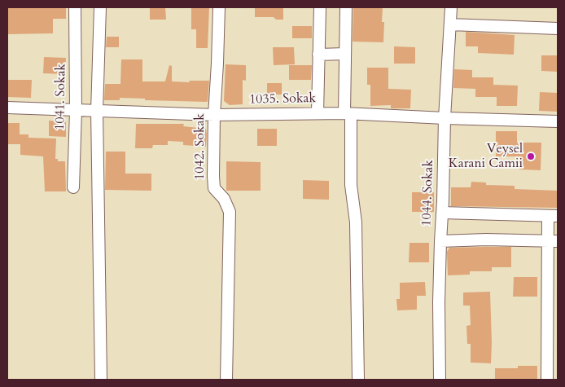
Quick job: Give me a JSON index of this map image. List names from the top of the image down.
{
  "streets": {
    "street": [
      "1041. Sokak",
      "1035. Sokak",
      "1042. Sokak",
      "1044. Sokak"
    ]
  },
  "crossings": [
    ["1041. Sokak", "1035. Sokak"],
    ["1035. Sokak", "1042. Sokak"],
    ["1035. Sokak", "1044. Sokak"]
  ],
  "places": ["Veysel Karani Camii"]
}
